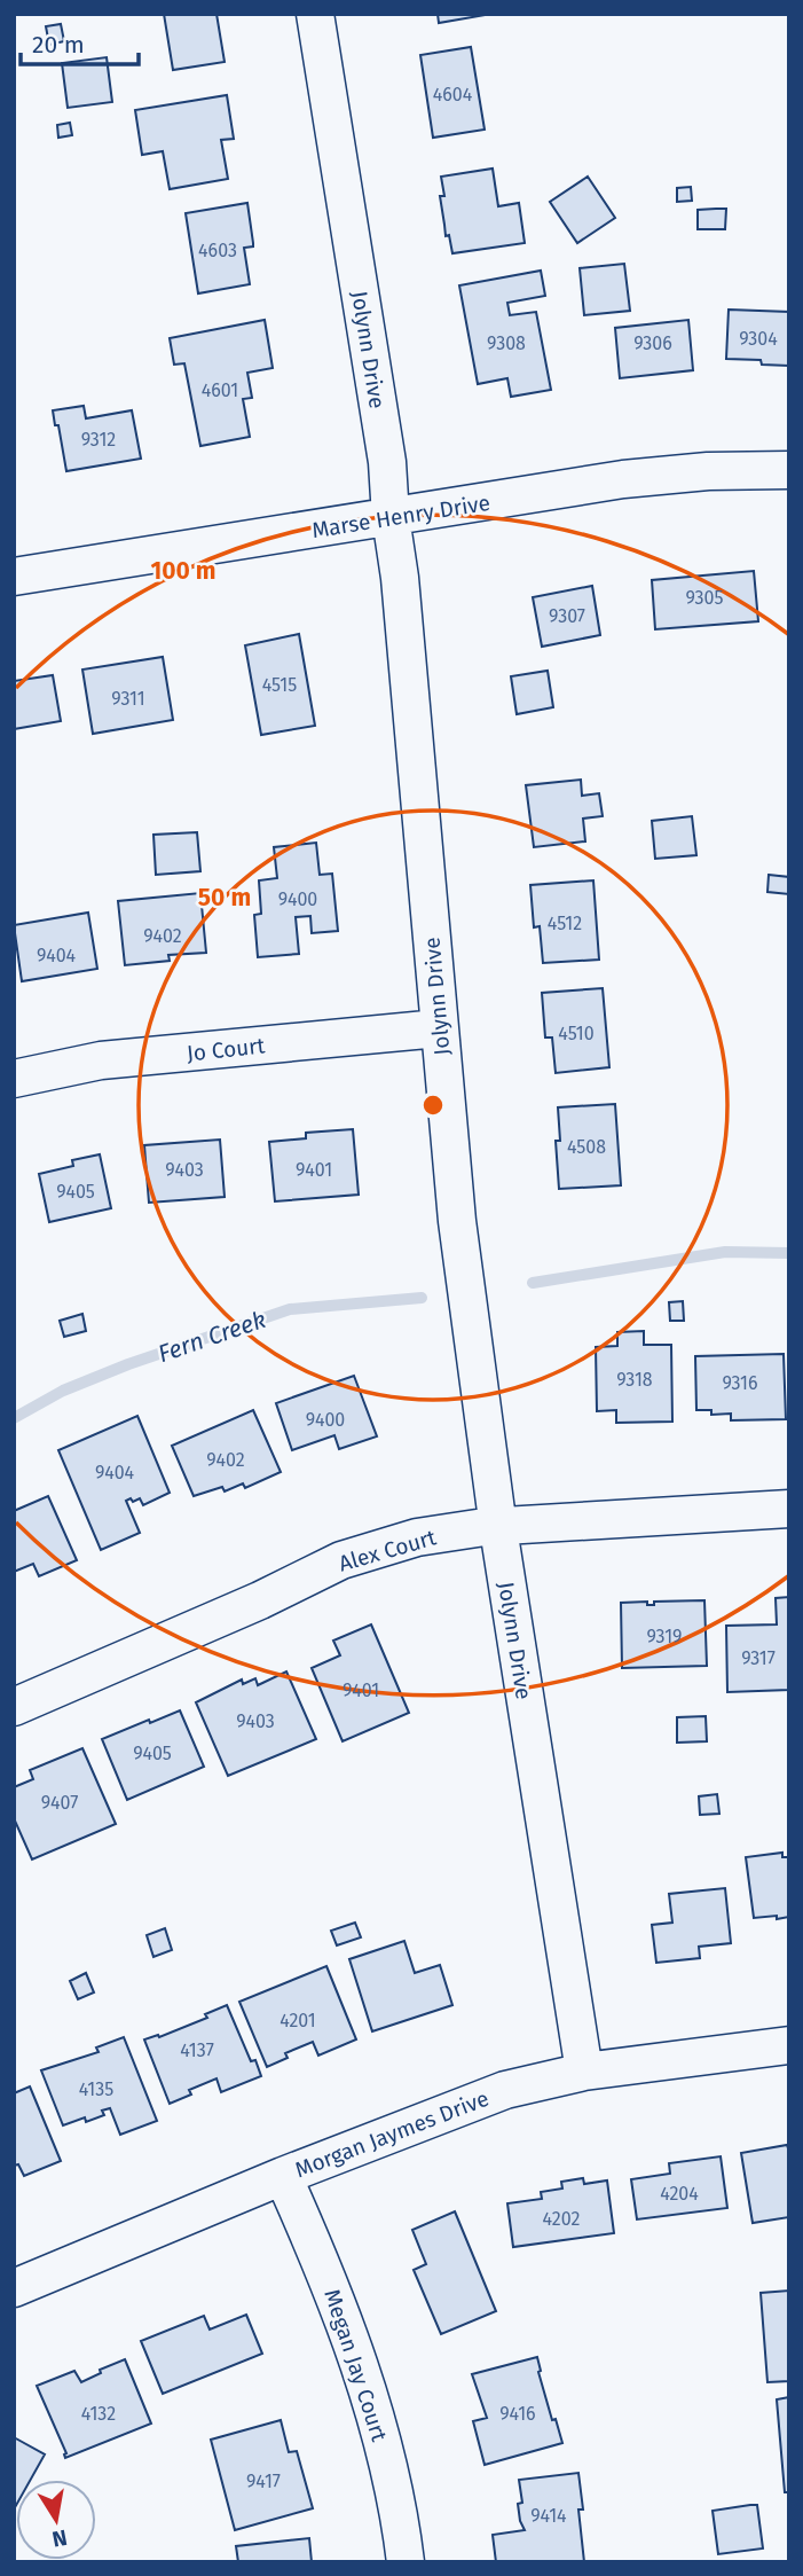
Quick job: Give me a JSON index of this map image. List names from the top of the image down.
{
  "streets": {
    "street": [
      "Jolynn Drive",
      "Marse Henry Drive",
      "Jo Court",
      "Alex Court",
      "Morgan Jaymes Drive",
      "Megan Jay Court"
    ]
  },
  "crossings": [
    ["Jolynn Drive", "Marse Henry Drive"],
    ["Jolynn Drive", "Jo Court"],
    ["Jolynn Drive", "Alex Court"],
    ["Jolynn Drive", "Morgan Jaymes Drive"],
    ["Morgan Jaymes Drive", "Megan Jay Court"]
  ],
  "water": ["Fern Creek"],
  "house_numbers": [
    "4604",
    "4603",
    "9304",
    "9308",
    "9306",
    "4601",
    "9312",
    "9305",
    "9307",
    "4515",
    "9311",
    "9400",
    "4512",
    "9402",
    "9404",
    "4510",
    "4508",
    "9403",
    "9401",
    "9405",
    "9318",
    "9316",
    "9400",
    "9402",
    "9404",
    "9319",
    "9317",
    "9401",
    "9403",
    "9405",
    "9407",
    "4201",
    "4137",
    "4135",
    "4204",
    "4202",
    "4132",
    "9416",
    "9417",
    "9414"
  ],
  "scale_bar": "20 m",
  "north": "bottom",
  "rings": ["100 m", "50 m"]
}
